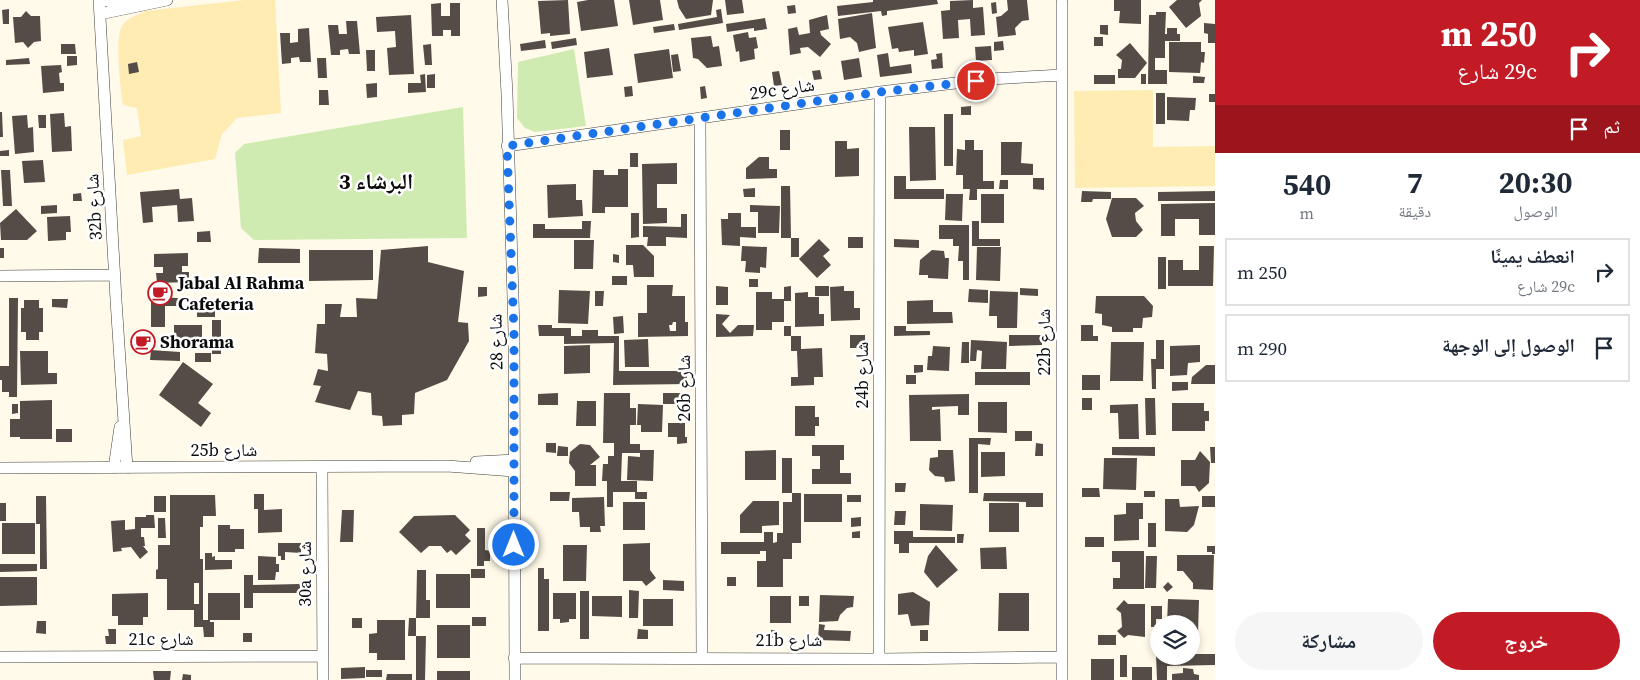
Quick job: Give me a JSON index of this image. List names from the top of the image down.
{
  "streets": {
    "street": [
      "29c شارع",
      "32b شارع",
      "شارع 28",
      "22b شارع",
      "24b شارع",
      "26b شارع",
      "25b شارع",
      "30a شارع",
      "21c شارع",
      "21b شارع"
    ]
  },
  "crossings": [
    ["29c شارع", "شارع 28"],
    ["29c شارع", "22b شارع"],
    ["29c شارع", "24b شارع"],
    ["29c شارع", "26b شارع"],
    ["32b شارع", "25b شارع"],
    ["شارع 28", "25b شارع"],
    ["شارع 28", "21b شارع"],
    ["22b شارع", "21b شارع"],
    ["24b شارع", "21b شارع"],
    ["26b شارع", "21b شارع"],
    ["25b شارع", "30a شارع"],
    ["30a شارع", "21c شارع"]
  ],
  "districts": ["البرشاء 3"],
  "places": {
    "cafe": ["Jabal Al Rahma Cafeteria", "Shorama"]
  },
  "page": {
    "turn": ["250 m", "29c شارع"],
    "then": "ثم",
    "eta": [
      "20:30",
      "الوصول",
      "7",
      "دقيقة",
      "540",
      "m"
    ],
    "list": [
      {
        "name": "انعطف يمينًا",
        "note": "29c شارع",
        "value": "250 m"
      },
      {
        "name": "الوصول إلى الوجهة",
        "value": "290 m"
      }
    ],
    "buttons": ["خروج", "مشاركة"]
  }
}
